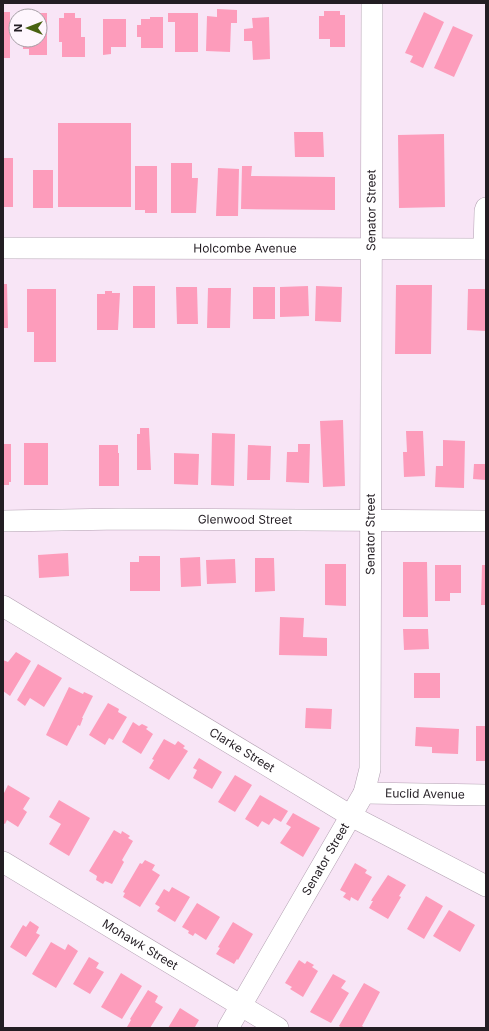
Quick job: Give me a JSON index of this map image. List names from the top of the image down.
{
  "streets": {
    "street": [
      "Senator Street",
      "Holcombe Avenue",
      "Glenwood Street",
      "Clarke Street",
      "Euclid Avenue",
      "Mohawk Street"
    ]
  },
  "crossings": [
    ["Senator Street", "Holcombe Avenue"],
    ["Senator Street", "Glenwood Street"],
    ["Senator Street", "Clarke Street"],
    ["Senator Street", "Euclid Avenue"],
    ["Senator Street", "Mohawk Street"]
  ],
  "north": "left"
}
